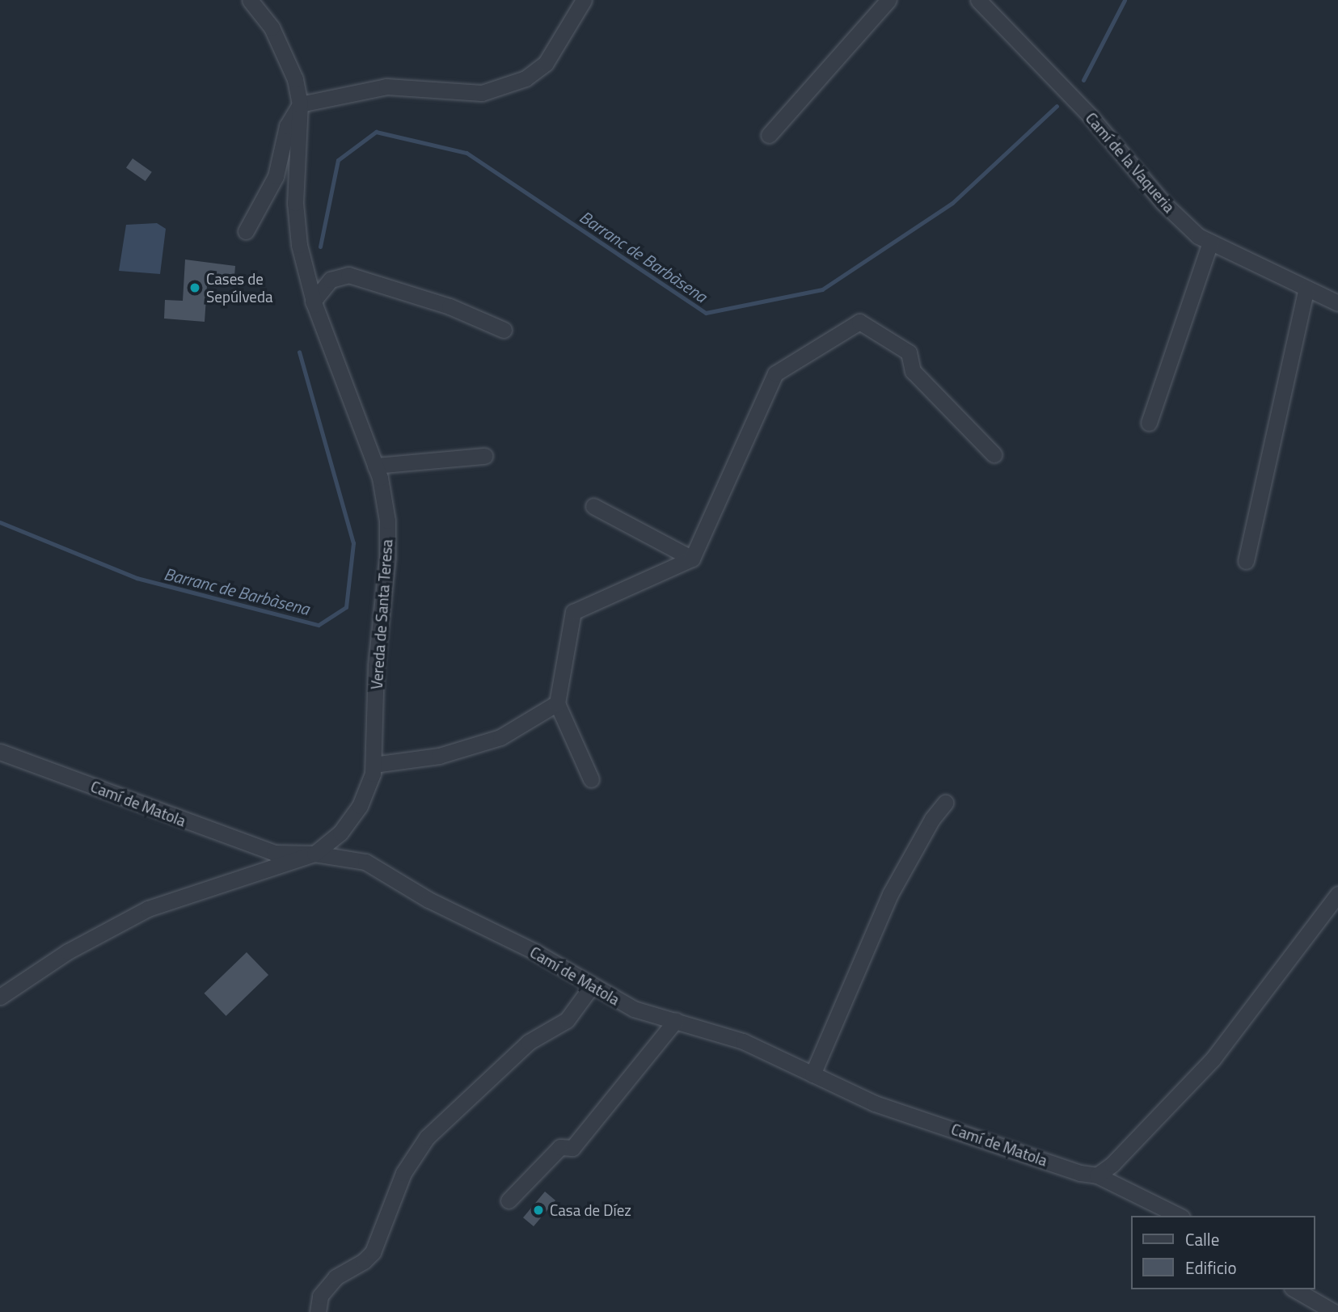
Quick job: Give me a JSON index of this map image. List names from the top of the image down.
{
  "streets": {
    "street": ["Camí de la Vaqueria", "Vereda de Santa Teresa", "Camí de Matola"]
  },
  "crossings": [
    ["Vereda de Santa Teresa", "Camí de Matola"]
  ],
  "water": ["Barranc de Barbàsena"],
  "places": ["Cases de Sepúlveda", "Casa de Díez"],
  "legend": ["Calle", "Edificio"]
}
